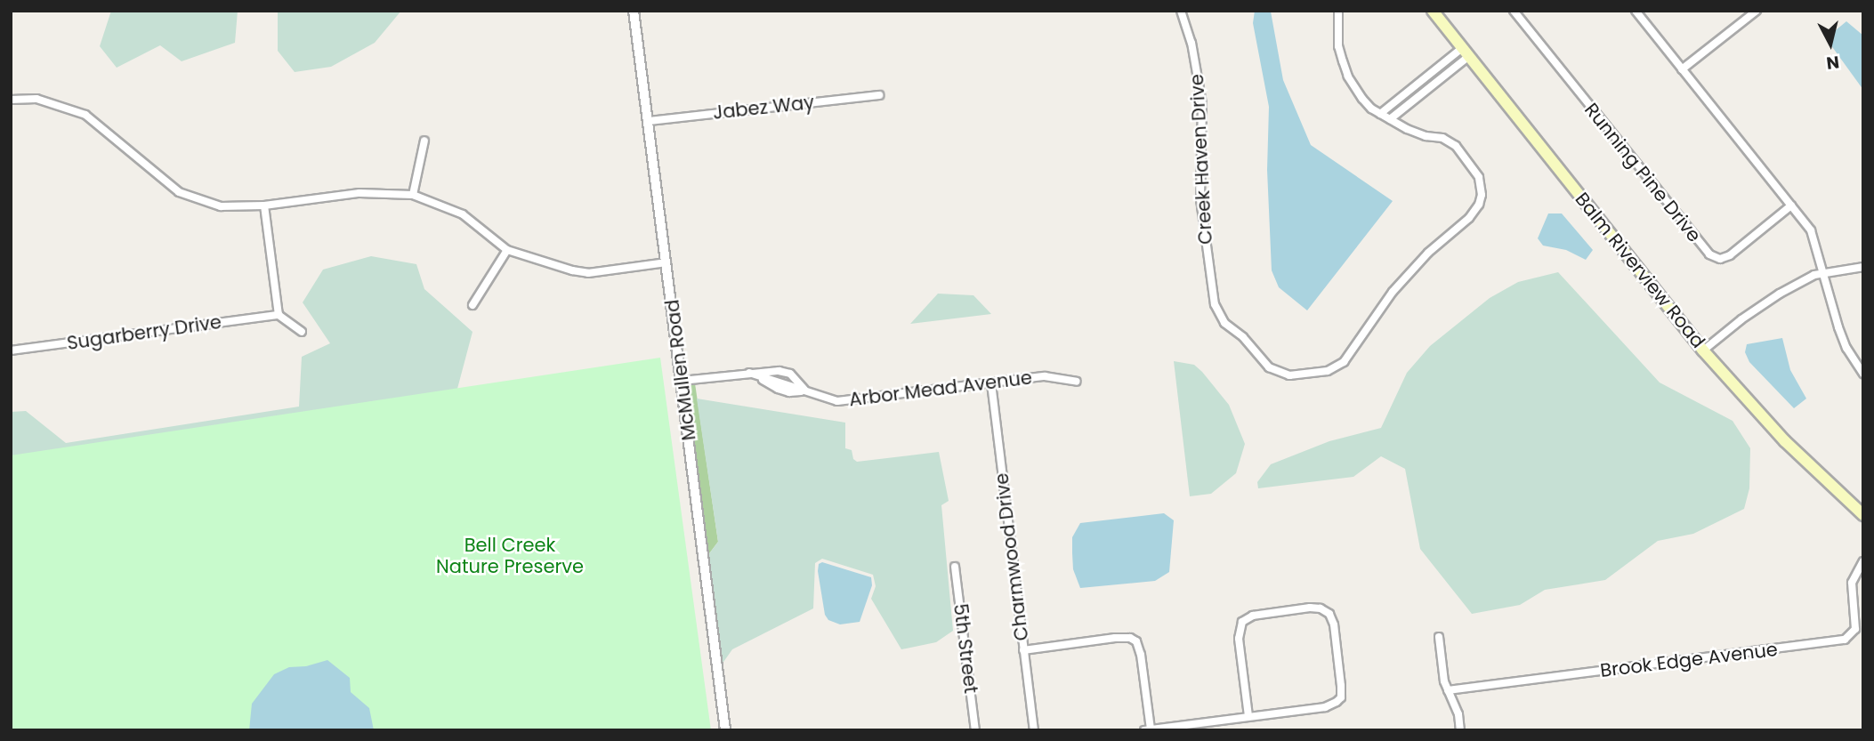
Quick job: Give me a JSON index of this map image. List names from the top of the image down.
{
  "streets": {
    "main road": ["Balm Riverview Road"],
    "street": [
      "Jabez Way",
      "Creek Haven Drive",
      "Running Pine Drive",
      "Sugarberry Drive",
      "McMullen Road",
      "Arbor Mead Avenue",
      "Charmwood Drive",
      "5th Street",
      "Brook Edge Avenue"
    ]
  },
  "crossings": [
    ["Jabez Way", "McMullen Road"],
    ["McMullen Road", "Arbor Mead Avenue"],
    ["Arbor Mead Avenue", "Charmwood Drive"]
  ],
  "parks": ["Bell Creek Nature Preserve"],
  "north": "bottom"
}
